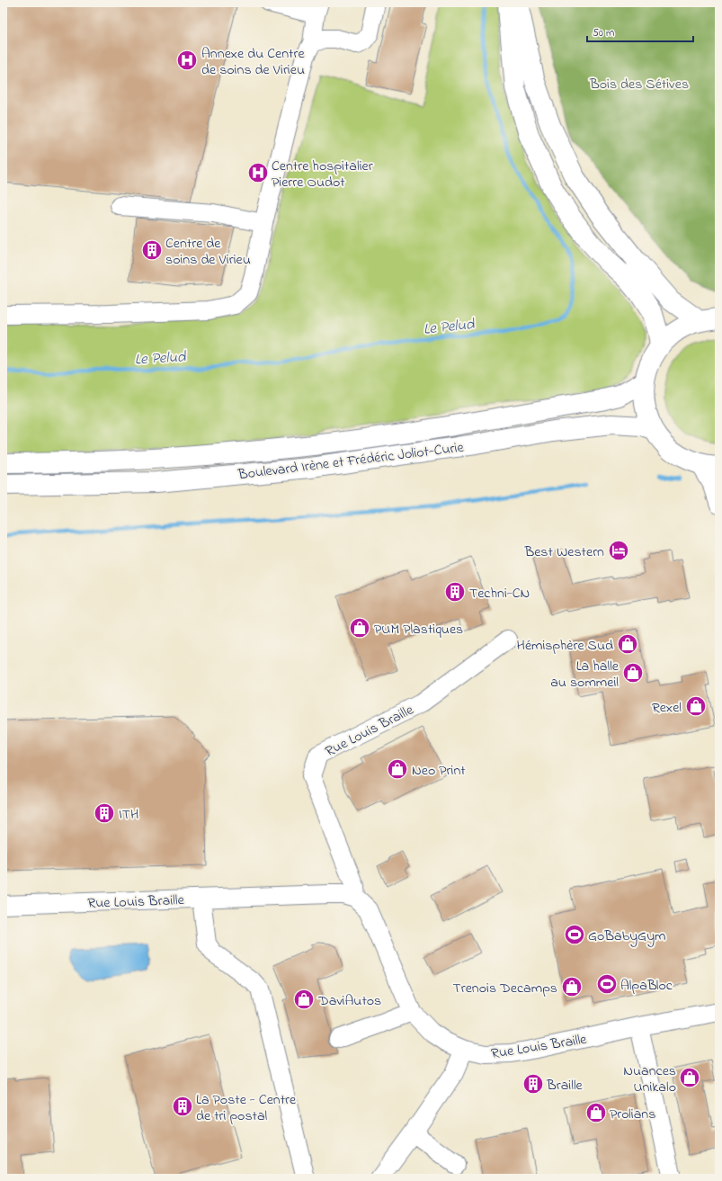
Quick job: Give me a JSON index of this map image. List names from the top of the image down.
{
  "streets": {
    "main road": ["Boulevard Irène et Frédéric Joliot-Curie"],
    "street": ["Rue Louis Braille"]
  },
  "water": ["Le Pelud"],
  "parks": ["Bois des Sétives"],
  "places": {
    "hospital": ["Annexe du Centre de soins de Virieu", "Centre hospitalier Pierre Oudot"],
    "building": [
      "Centre de soins de Virieu",
      "Techni-CN",
      "ITH",
      "Braille",
      "La Poste - Centre de tri postal"
    ],
    "hotel": ["Best Western"],
    "shop": [
      "PUM Plastiques",
      "Hémisphère Sud",
      "La halle au sommeil",
      "Rexel",
      "Neo Print",
      "Trenois Decamps",
      "DaviAutos",
      "Nuances Unikalo",
      "Prolians"
    ],
    "sports": ["GoBabyGym", "AlpaBloc"]
  },
  "scale_bar": "50 m"
}
